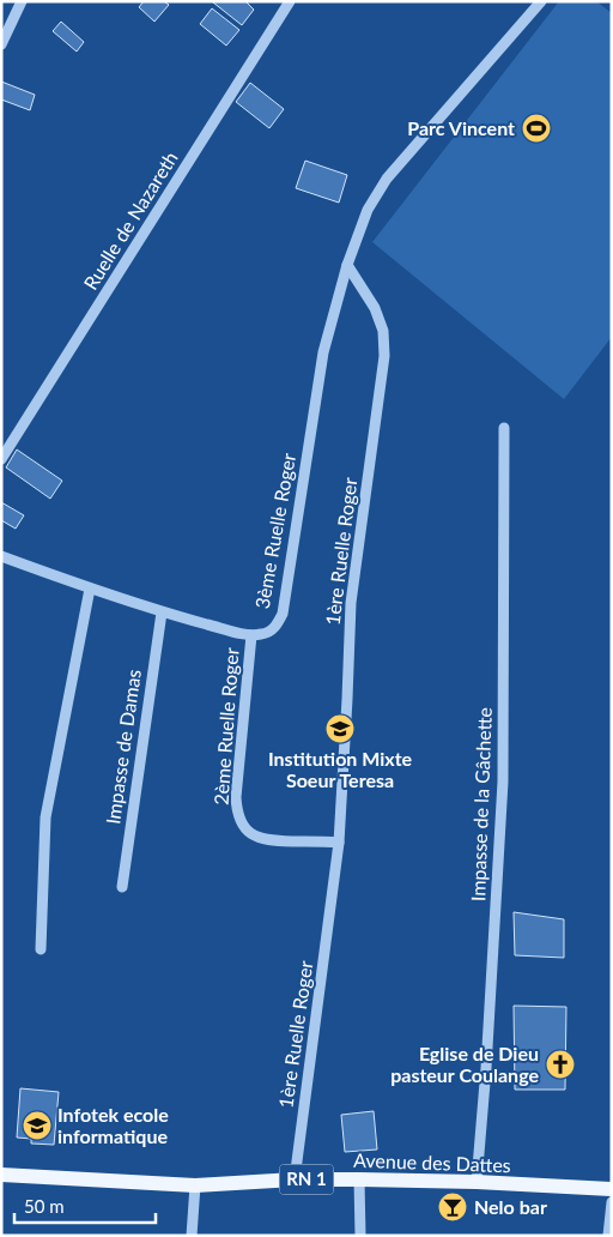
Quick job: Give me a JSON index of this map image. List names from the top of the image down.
{
  "streets": {
    "main road": ["Avenue des Dattes", "RN 1"],
    "street": [
      "Ruelle de Nazareth",
      "3ème Ruelle Roger",
      "1ère Ruelle Roger",
      "2ème Ruelle Roger",
      "Impasse de Damas",
      "Impasse de la Gâchette"
    ]
  },
  "crossings": [
    ["3ème Ruelle Roger", "1ère Ruelle Roger"],
    ["3ème Ruelle Roger", "2ème Ruelle Roger"],
    ["3ème Ruelle Roger", "Impasse de Damas"],
    ["1ère Ruelle Roger", "2ème Ruelle Roger"],
    ["1ère Ruelle Roger", "Avenue des Dattes"],
    ["Impasse de la Gâchette", "Avenue des Dattes"]
  ],
  "places": {
    "sports": ["Parc Vincent"],
    "school or university": ["Institution Mixte Soeur Teresa", "Infotek ecole informatique"],
    "church": ["Eglise de Dieu pasteur Coulange"],
    "bar": ["Nelo bar"]
  },
  "scale_bar": "50 m"
}
